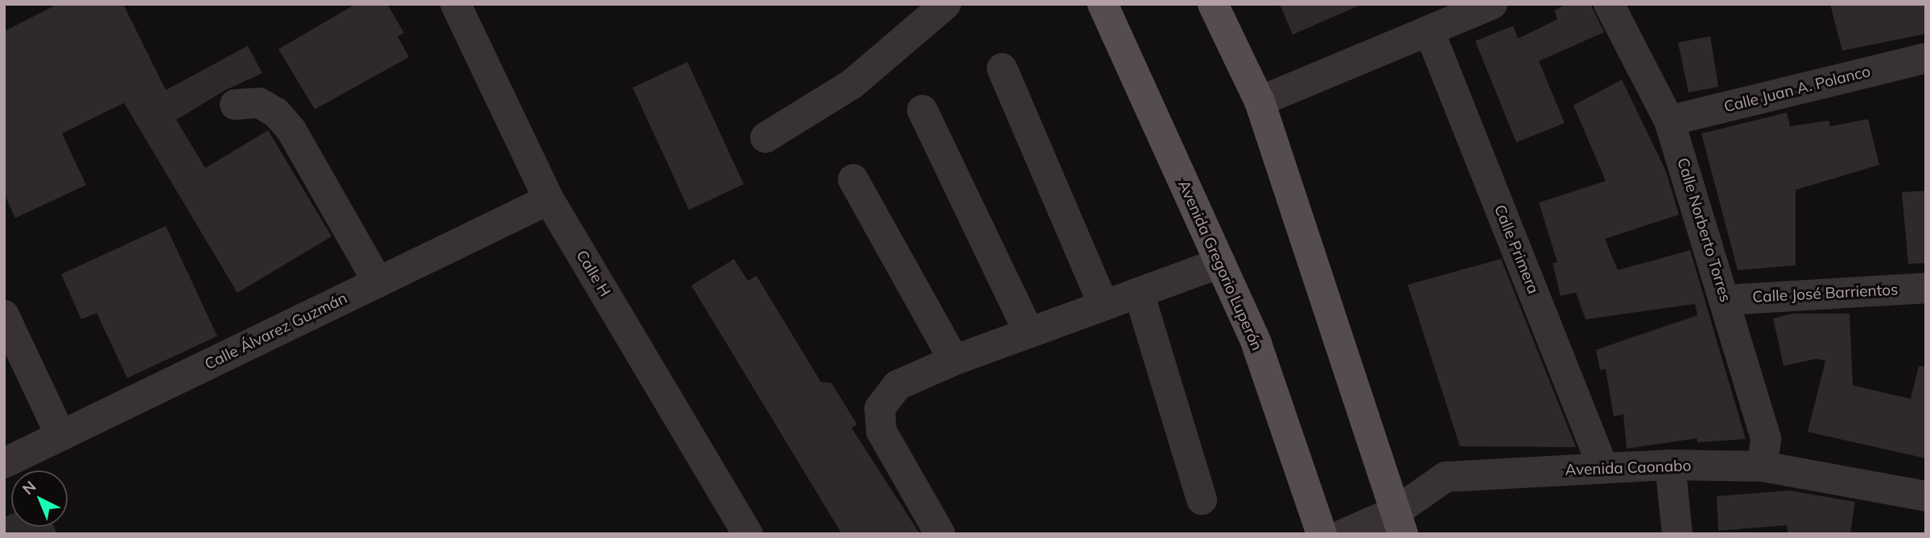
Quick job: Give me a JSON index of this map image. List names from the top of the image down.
{
  "streets": {
    "main road": ["Avenida Gregorio Luperón"],
    "street": [
      "Calle Juan A. Polanco",
      "Calle Norberto Torres",
      "Calle Primera",
      "Calle H",
      "Calle José Barrientos",
      "Calle Álvarez Guzmán",
      "Avenida Caonabo"
    ]
  },
  "crossings": [
    ["Calle Juan A. Polanco", "Calle Norberto Torres"],
    ["Calle Norberto Torres", "Calle José Barrientos"],
    ["Calle Norberto Torres", "Avenida Caonabo"],
    ["Calle Primera", "Avenida Caonabo"],
    ["Calle H", "Calle Álvarez Guzmán"]
  ],
  "north": "top left"
}
